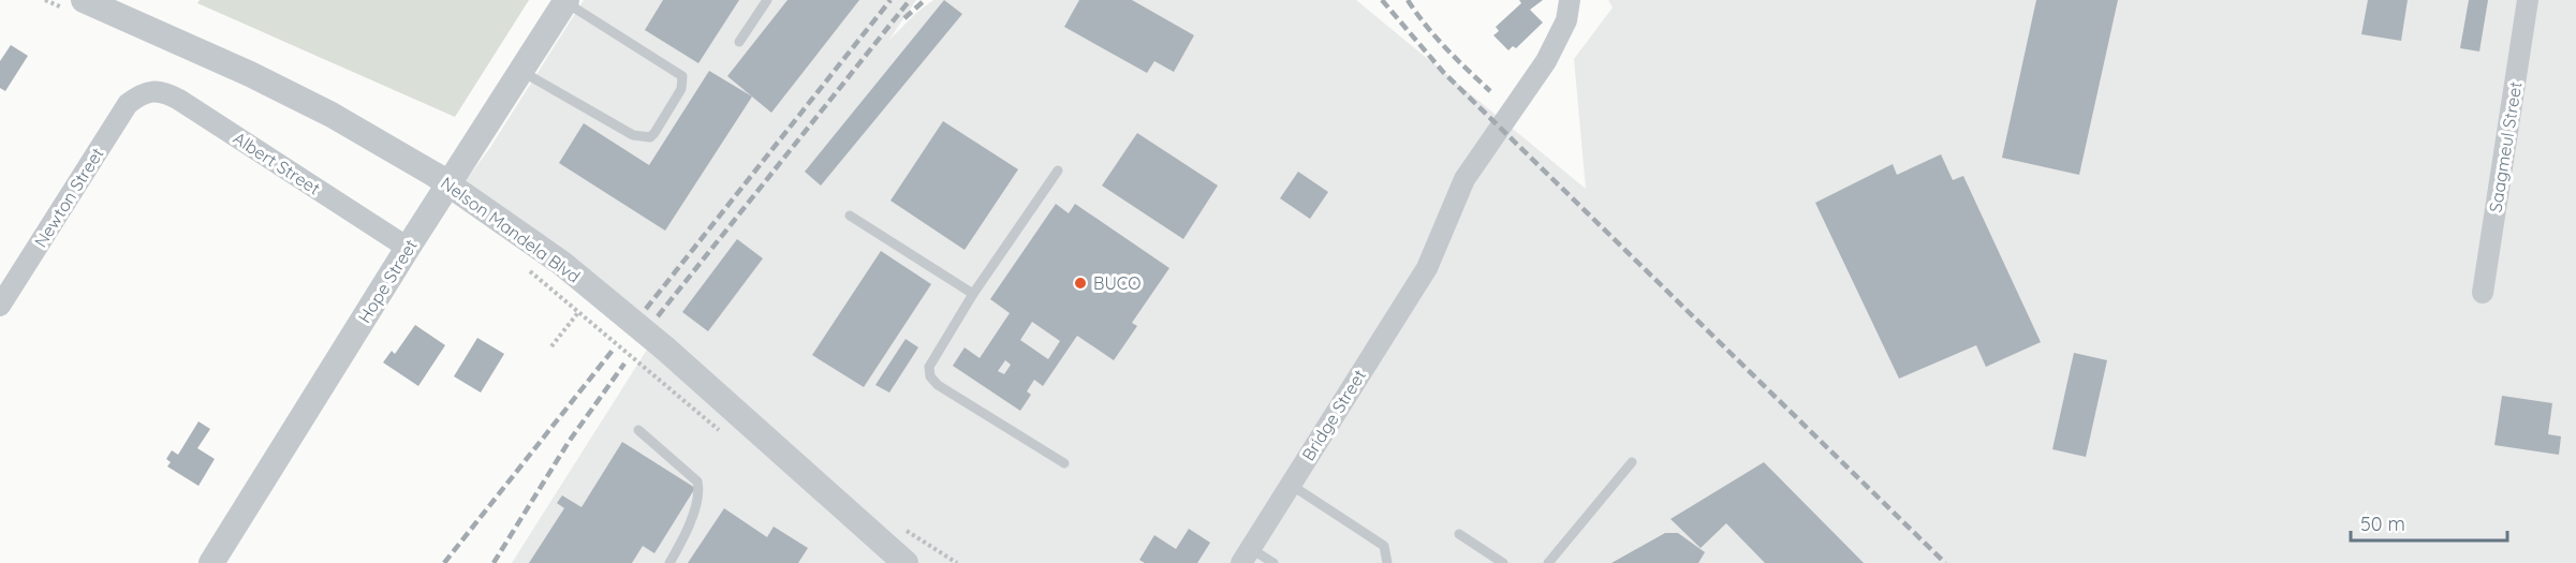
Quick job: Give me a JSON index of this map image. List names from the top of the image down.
{
  "streets": {
    "street": [
      "Saagmeul Street",
      "Albert Street",
      "Newton Street",
      "Nelson Mandela Blvd",
      "Hope Street",
      "Bridge Street"
    ]
  },
  "crossings": [
    ["Albert Street", "Newton Street"],
    ["Albert Street", "Hope Street"]
  ],
  "places": ["BUCO"],
  "scale_bar": "50 m"
}
